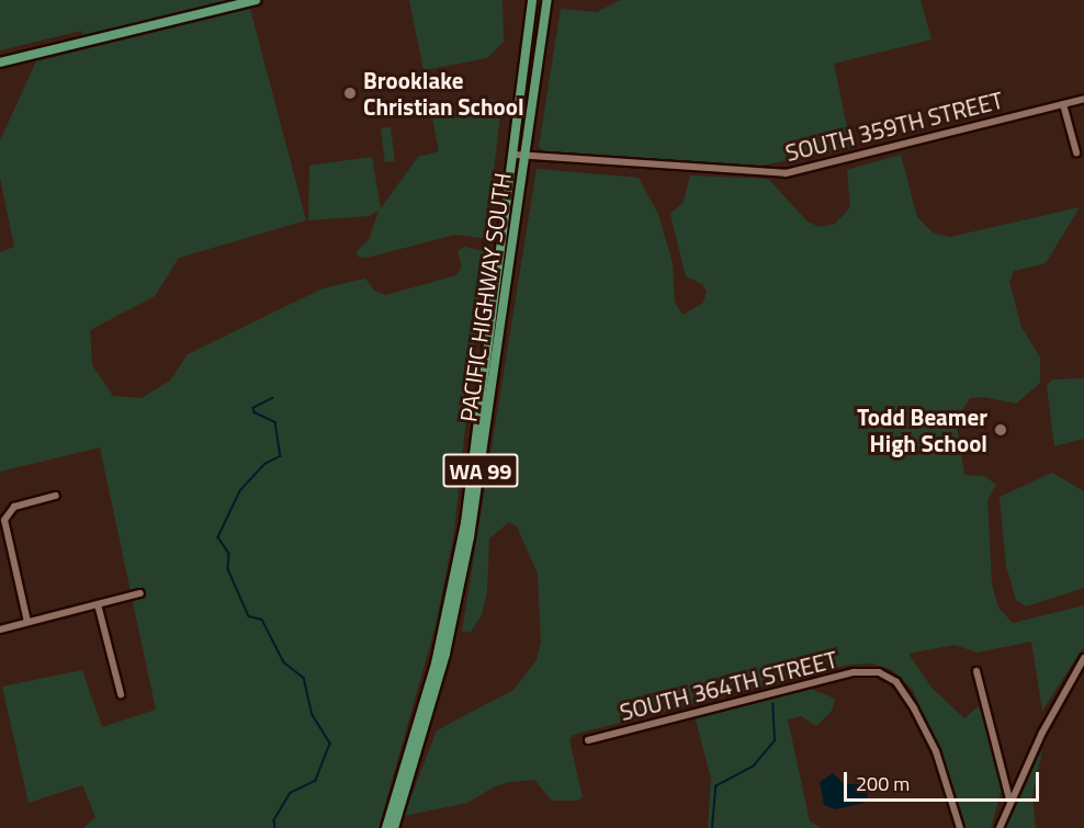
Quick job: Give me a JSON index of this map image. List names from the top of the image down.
{
  "streets": {
    "main road": ["PACIFIC HIGHWAY SOUTH", "WA 99"],
    "street": ["SOUTH 359TH STREET", "SOUTH 364TH STREET"]
  },
  "crossings": [
    ["SOUTH 359TH STREET", "PACIFIC HIGHWAY SOUTH"]
  ],
  "places": ["Brooklake Christian School", "Todd Beamer High School"],
  "scale_bar": "200 m"
}
